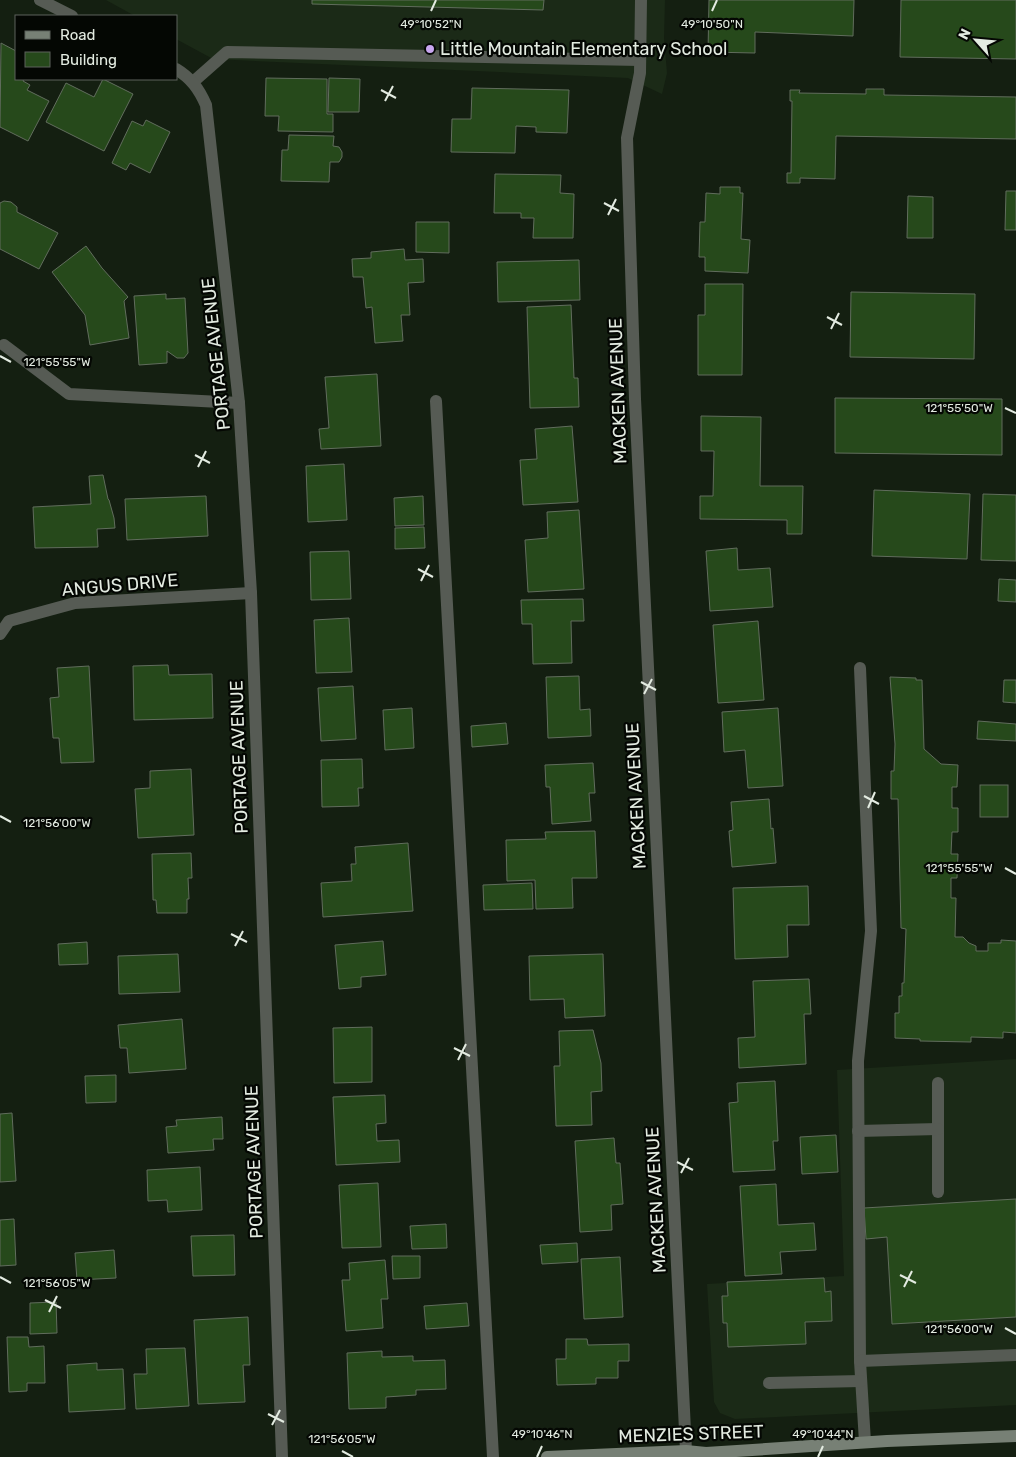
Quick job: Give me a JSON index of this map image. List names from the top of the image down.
{
  "streets": {
    "street": [
      "PORTAGE AVENUE",
      "MACKEN AVENUE",
      "ANGUS DRIVE",
      "MENZIES STREET"
    ]
  },
  "crossings": [
    ["PORTAGE AVENUE", "ANGUS DRIVE"],
    ["MACKEN AVENUE", "MENZIES STREET"]
  ],
  "places": ["Little Mountain Elementary School"],
  "legend": ["Road", "Building"],
  "north": "top left",
  "coordinates": [
    "49°10'52\"N",
    "49°10'50\"N",
    "121°55'55\"W",
    "121°55'50\"W",
    "121°56'00\"W",
    "121°56'05\"W",
    "49°10'46\"N",
    "49°10'44\"N"
  ]
}
